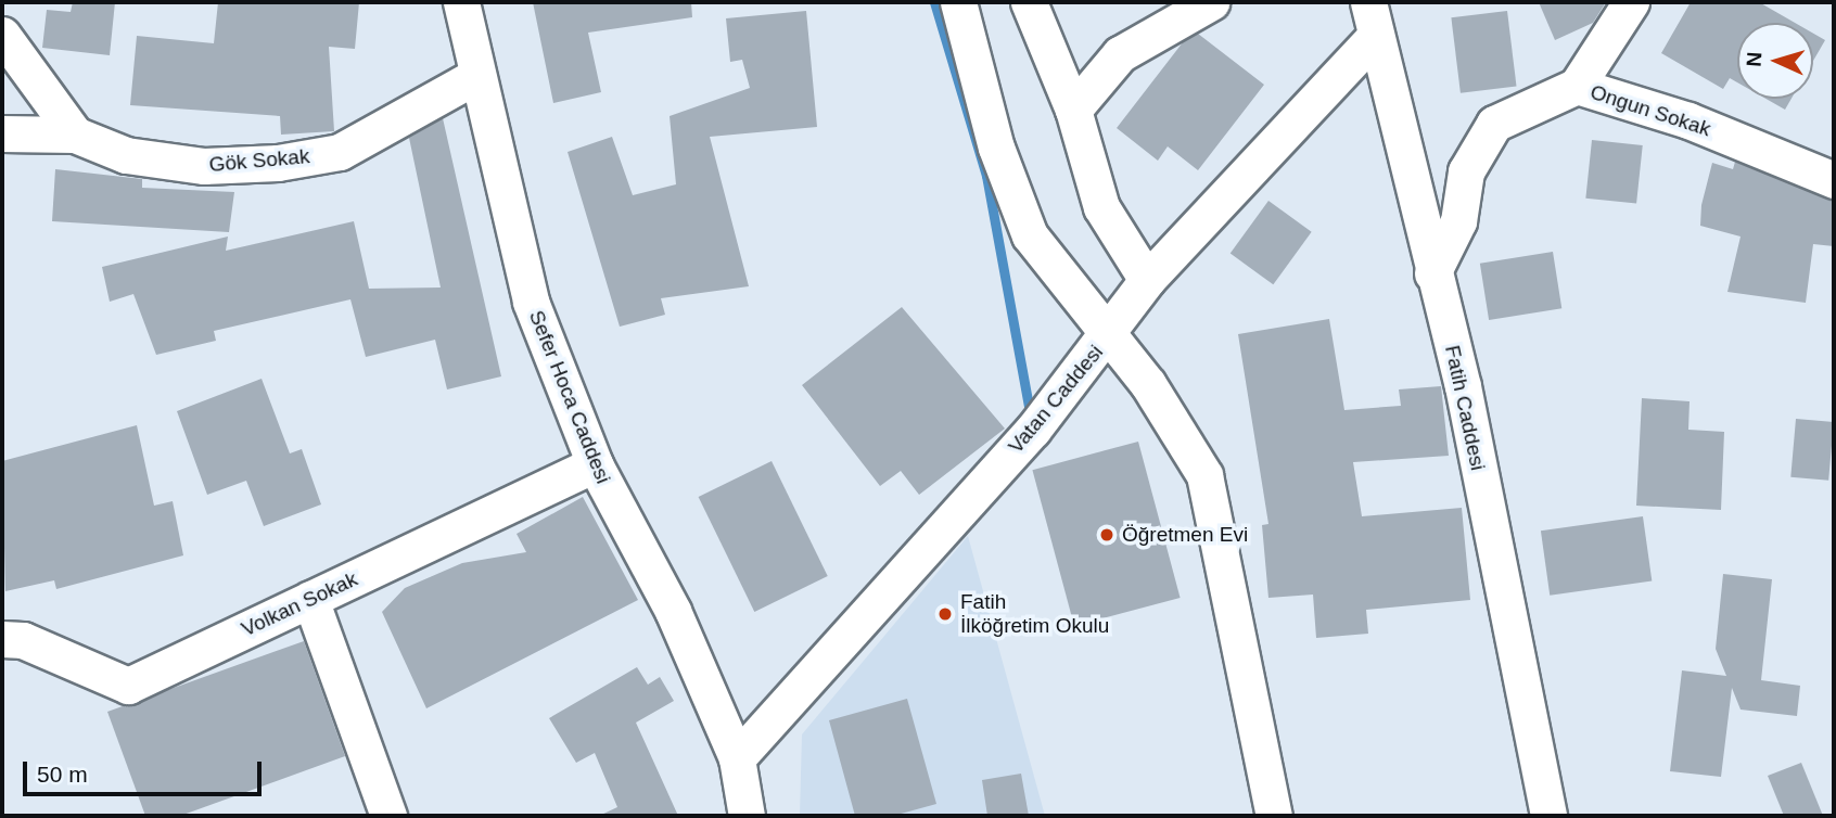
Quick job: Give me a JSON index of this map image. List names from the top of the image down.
{
  "streets": {
    "street": [
      "Ongun Sokak",
      "Gök Sokak",
      "Sefer Hoca Caddesi",
      "Vatan Caddesi",
      "Fatih Caddesi",
      "Volkan Sokak"
    ]
  },
  "crossings": [
    ["Ongun Sokak", "Fatih Caddesi"],
    ["Gök Sokak", "Sefer Hoca Caddesi"],
    ["Sefer Hoca Caddesi", "Vatan Caddesi"],
    ["Sefer Hoca Caddesi", "Volkan Sokak"],
    ["Vatan Caddesi", "Fatih Caddesi"]
  ],
  "places": ["Öğretmen Evi", "Fatih İlköğretim Okulu"],
  "scale_bar": "50 m",
  "north": "left"
}
